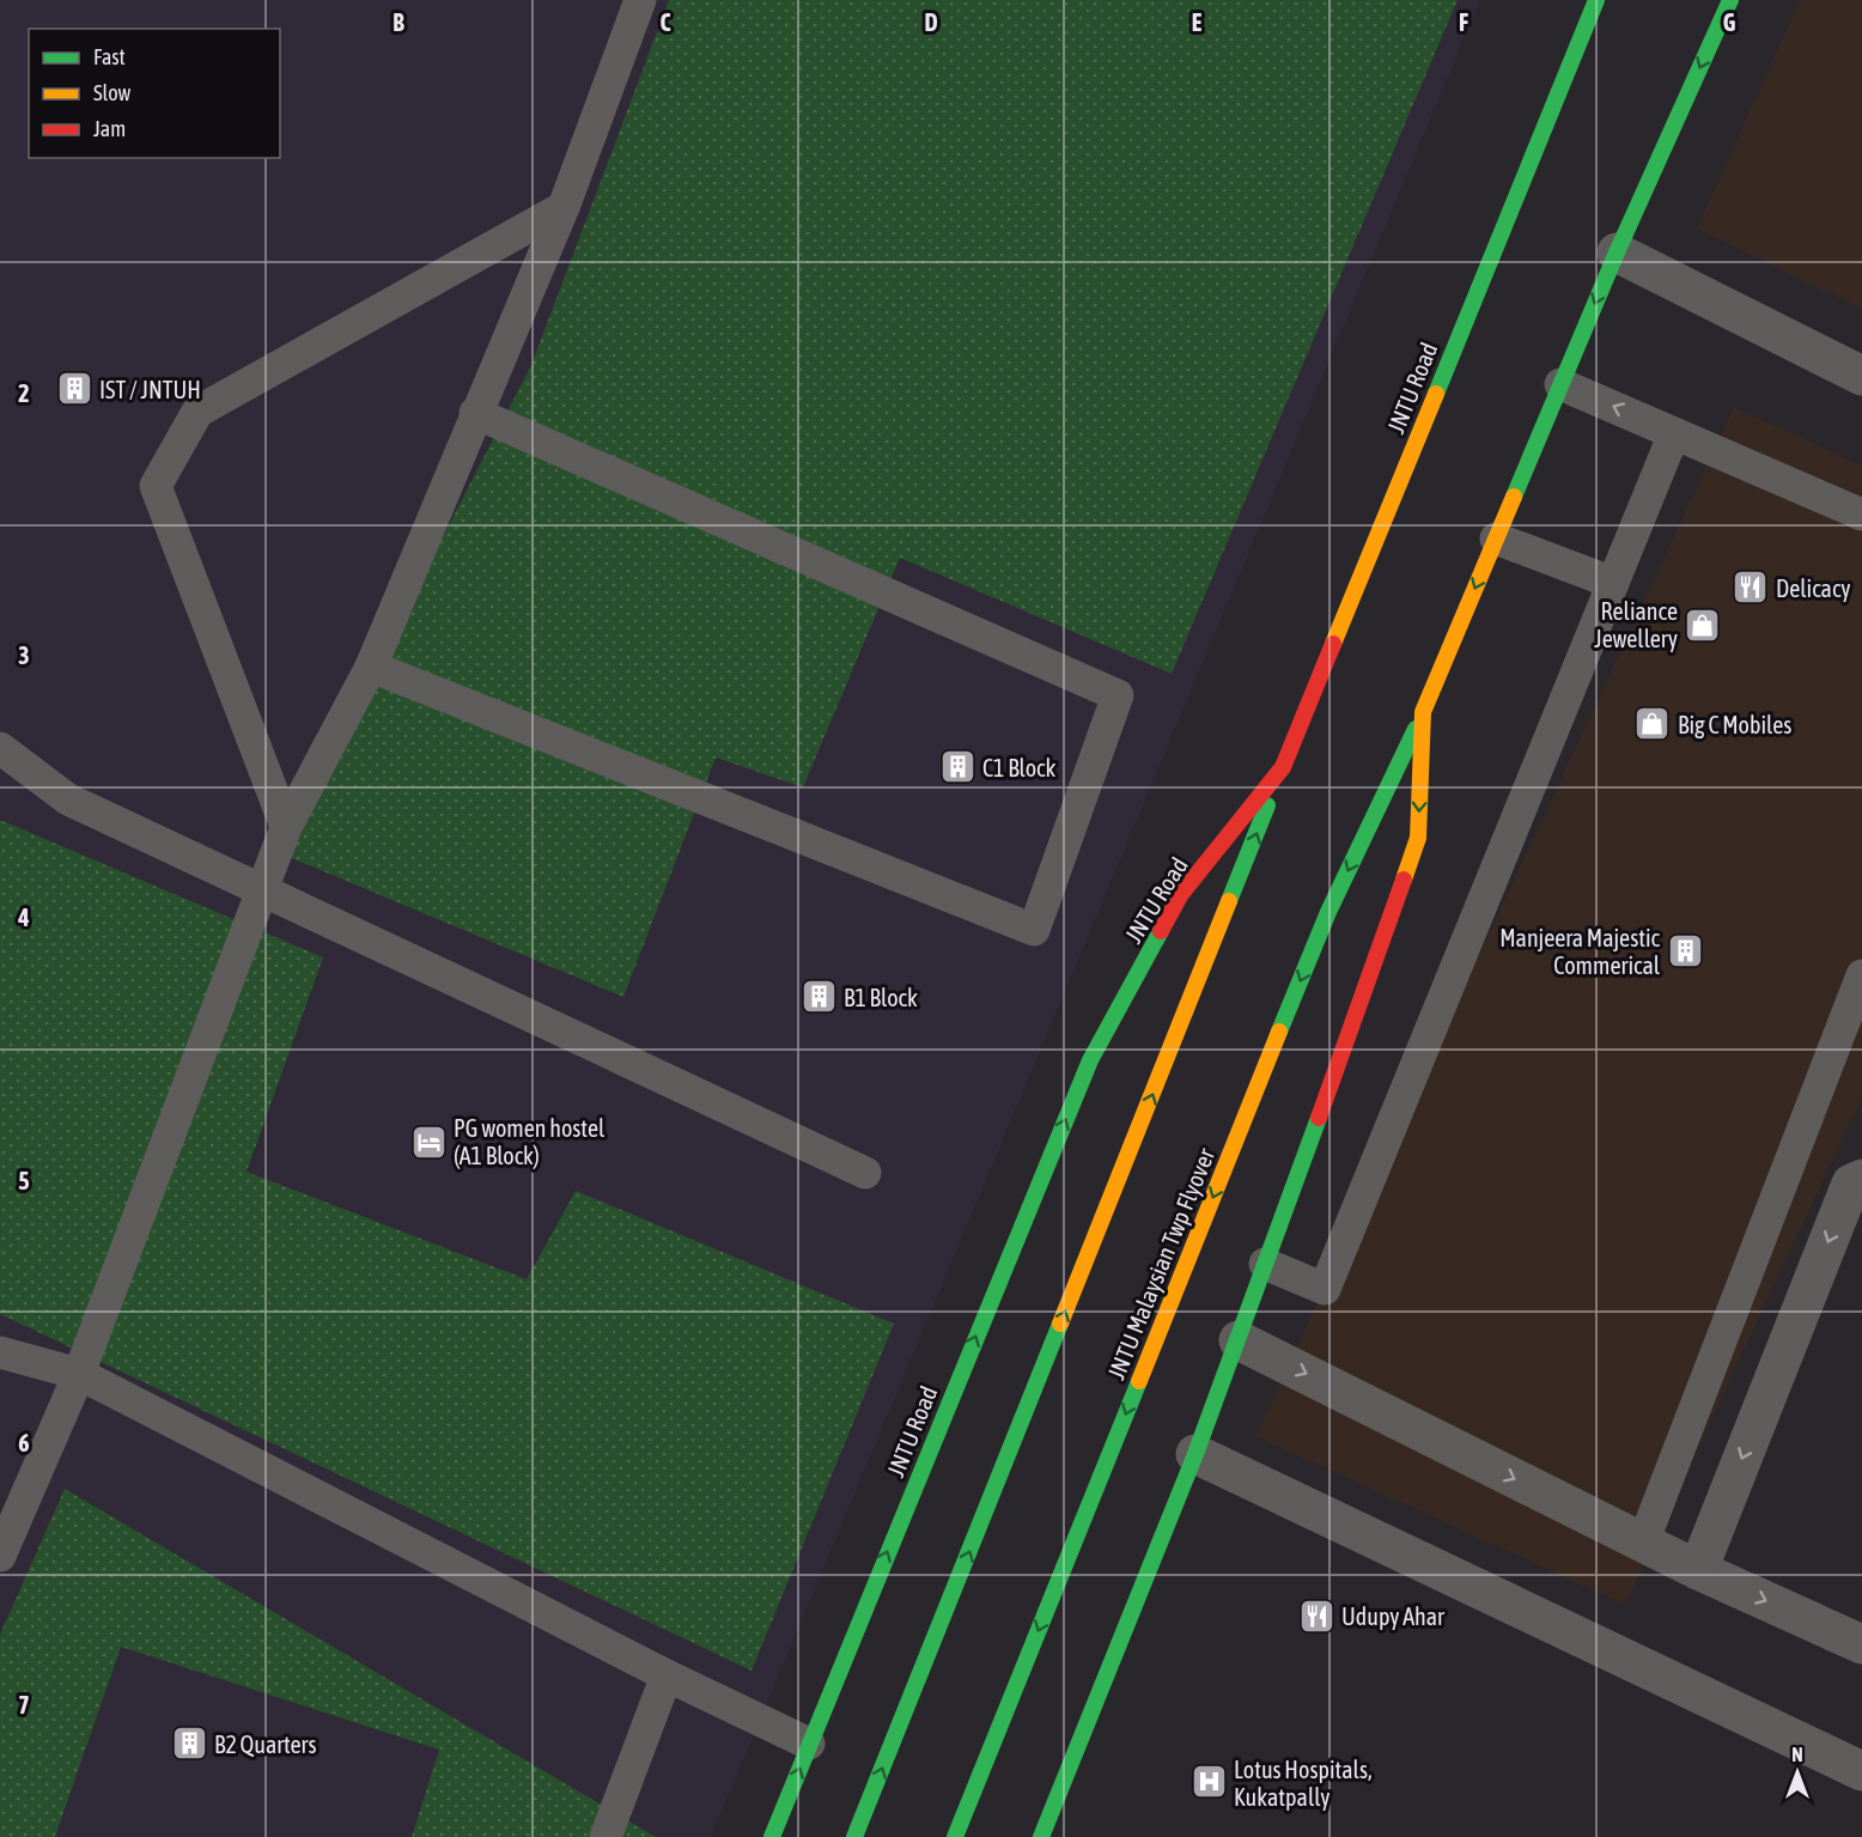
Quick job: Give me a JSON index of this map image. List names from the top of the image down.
{
  "streets": {
    "main road": ["JNTU Road", "JNTU Malaysian Twp Flyover"]
  },
  "places": {
    "building": [
      "IST / JNTUH",
      "C1 Block",
      "Manjeera Majestic Commerical",
      "B1 Block",
      "B2 Quarters"
    ],
    "restaurant": ["Delicacy", "Udupy Ahar"],
    "shop": ["Reliance Jewellery", "Big C Mobiles"],
    "hotel": ["PG women hostel (A1 Block)"],
    "hospital": ["Lotus Hospitals, Kukatpally"]
  },
  "legend": ["Fast", "Slow", "Jam"],
  "north": "top",
  "grid": {
    "columns": [
      "B",
      "C",
      "D",
      "E",
      "F",
      "G"
    ],
    "rows": [
      "2",
      "3",
      "4",
      "5",
      "6",
      "7"
    ]
  }
}
